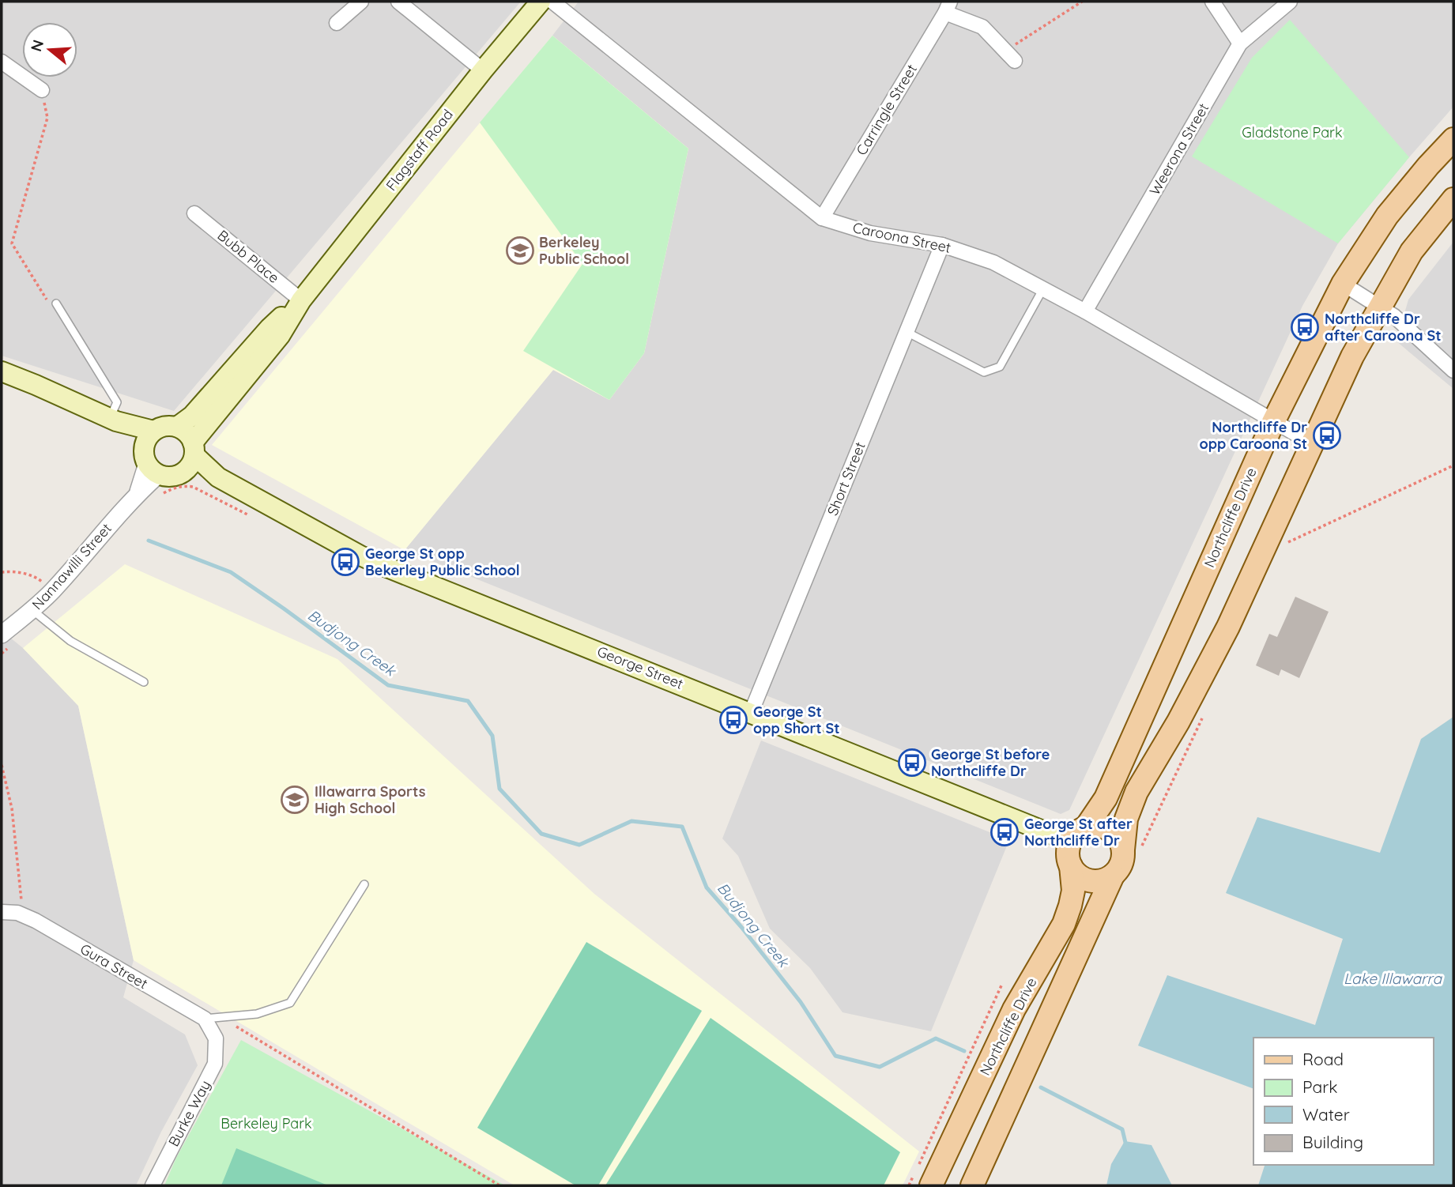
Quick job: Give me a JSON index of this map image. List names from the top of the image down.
{
  "streets": {
    "main road": ["Flagstaff Road", "Northcliffe Drive", "George Street"],
    "street": [
      "Carringle Street",
      "Weerona Street",
      "Caroona Street",
      "Bubb Place",
      "Short Street",
      "Nannawilli Street",
      "Gura Street",
      "Burke Way"
    ]
  },
  "crossings": [
    ["Carringle Street", "Caroona Street"],
    ["Weerona Street", "Caroona Street"],
    ["Flagstaff Road", "Bubb Place"],
    ["Flagstaff Road", "Nannawilli Street"],
    ["Flagstaff Road", "George Street"],
    ["Caroona Street", "Short Street"],
    ["Caroona Street", "Northcliffe Drive"],
    ["Short Street", "George Street"],
    ["Northcliffe Drive", "George Street"],
    ["Nannawilli Street", "George Street"],
    ["Gura Street", "Burke Way"]
  ],
  "water": ["Budjong Creek", "Lake Illawarra"],
  "parks": ["Gladstone Park", "Berkeley Park"],
  "places": {
    "school or university": ["Berkeley Public School", "Illawarra Sports High School"],
    "bus stop": [
      "Northcliffe Dr after Caroona St",
      "Northcliffe Dr opp Caroona St",
      "George St opp Bekerley Public School",
      "George St opp Short St",
      "George St before Northcliffe Dr",
      "George St after Northcliffe Dr"
    ]
  },
  "legend": [
    "Road",
    "Park",
    "Water",
    "Building"
  ],
  "north": "left"
}
